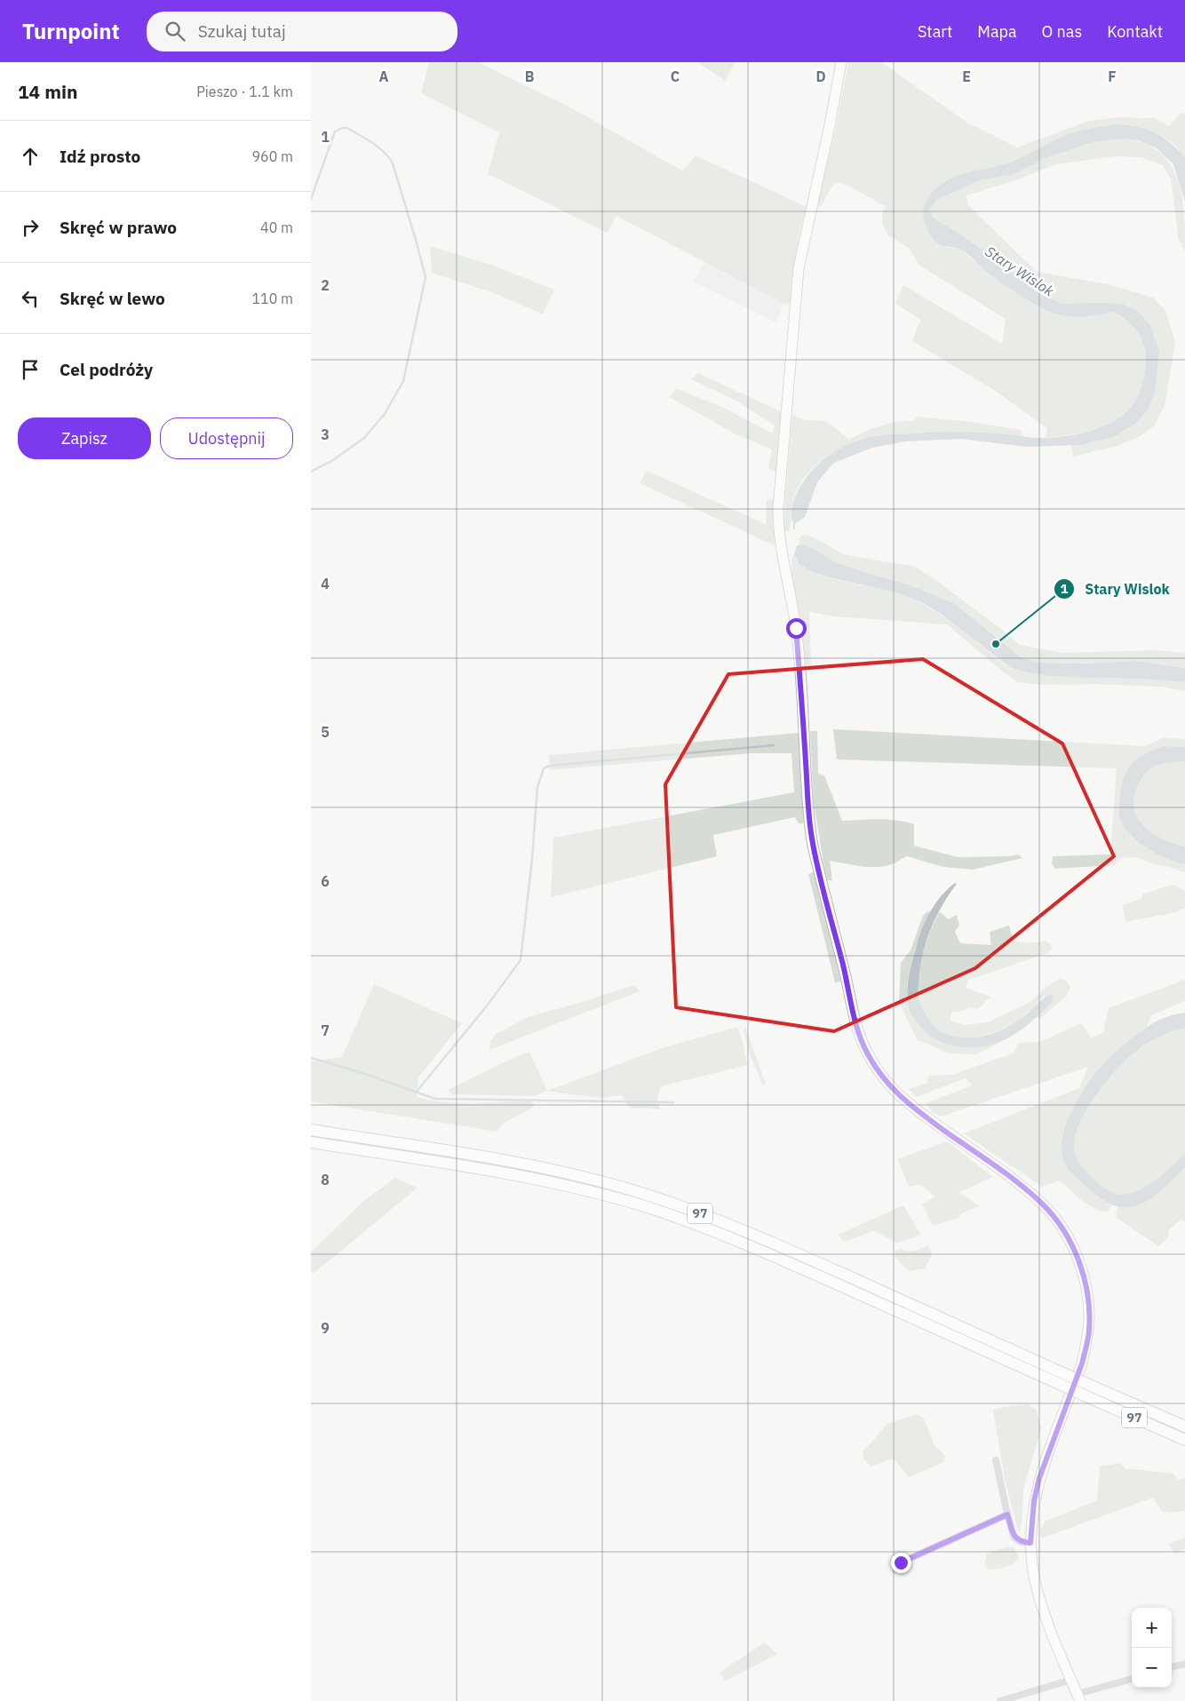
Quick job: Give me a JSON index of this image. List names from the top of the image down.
{
  "streets": {
    "main road": ["97"]
  },
  "water": ["Stary Wislok"],
  "places": ["Stary Wislok"],
  "page": {
    "header": "Turnpoint",
    "search": "Szukaj tutaj",
    "nav": [
      "Start",
      "Mapa",
      "O nas",
      "Kontakt"
    ],
    "heading": ["14 min", "Pieszo · 1.1 km"],
    "list": [
      ["Idź prosto", "960 m"],
      ["Skręć w prawo", "40 m"],
      ["Skręć w lewo", "110 m"],
      "Cel podróży"
    ],
    "buttons": ["Zapisz", "Udostępnij"],
    "map_buttons": ["+", "−"]
  },
  "grid": {
    "columns": [
      "A",
      "B",
      "C",
      "D",
      "E",
      "F"
    ],
    "rows": [
      "1",
      "2",
      "3",
      "4",
      "5",
      "6",
      "7",
      "8",
      "9"
    ]
  }
}
